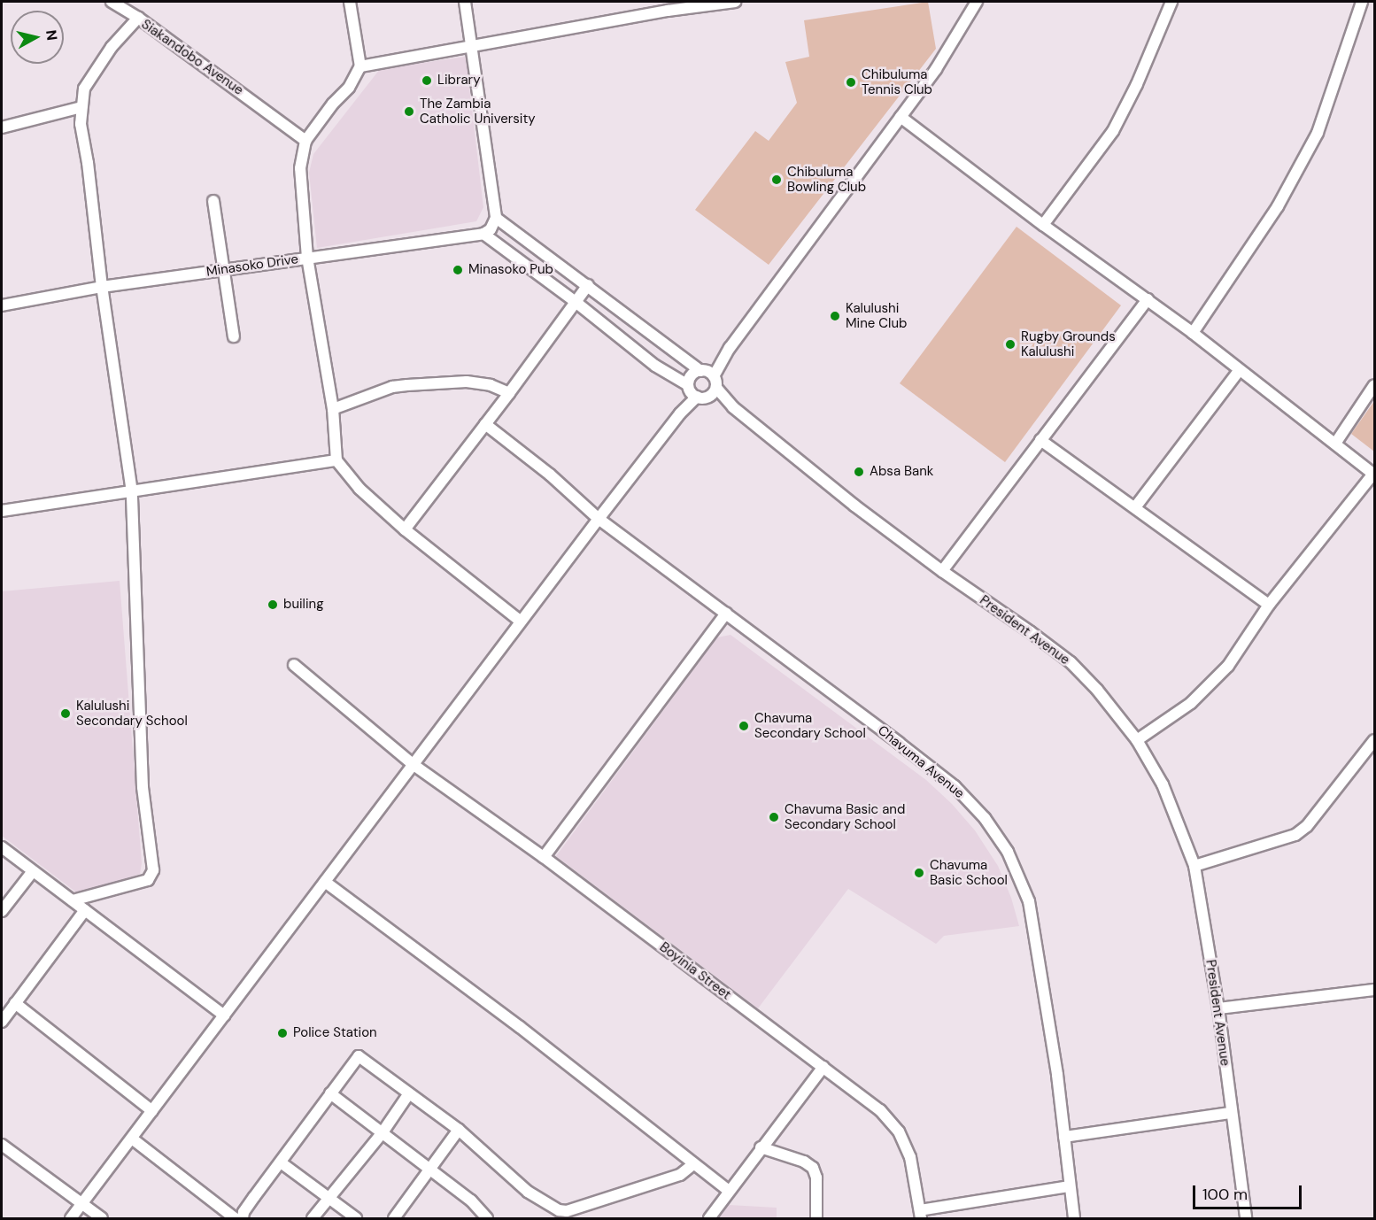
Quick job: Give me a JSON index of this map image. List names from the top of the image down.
{
  "streets": {
    "street": [
      "Siakandobo Avenue",
      "Minasoko Drive",
      "President Avenue",
      "Chavuma Avenue",
      "Boyinia Street"
    ]
  },
  "crossings": [
    ["Siakandobo Avenue", "Minasoko Drive"],
    ["Minasoko Drive", "President Avenue"]
  ],
  "places": [
    "Library",
    "Chibuluma Tennis Club",
    "The Zambia Catholic University",
    "Chibuluma Bowling Club",
    "Minasoko Pub",
    "Kalulushi Mine Club",
    "Rugby Grounds Kalulushi",
    "Absa Bank",
    "builing",
    "Kalulushi Secondary School",
    "Chavuma Secondary School",
    "Chavuma Basic and Secondary School",
    "Chavuma Basic School",
    "Police Station"
  ],
  "scale_bar": "100 m",
  "north": "right"
}
